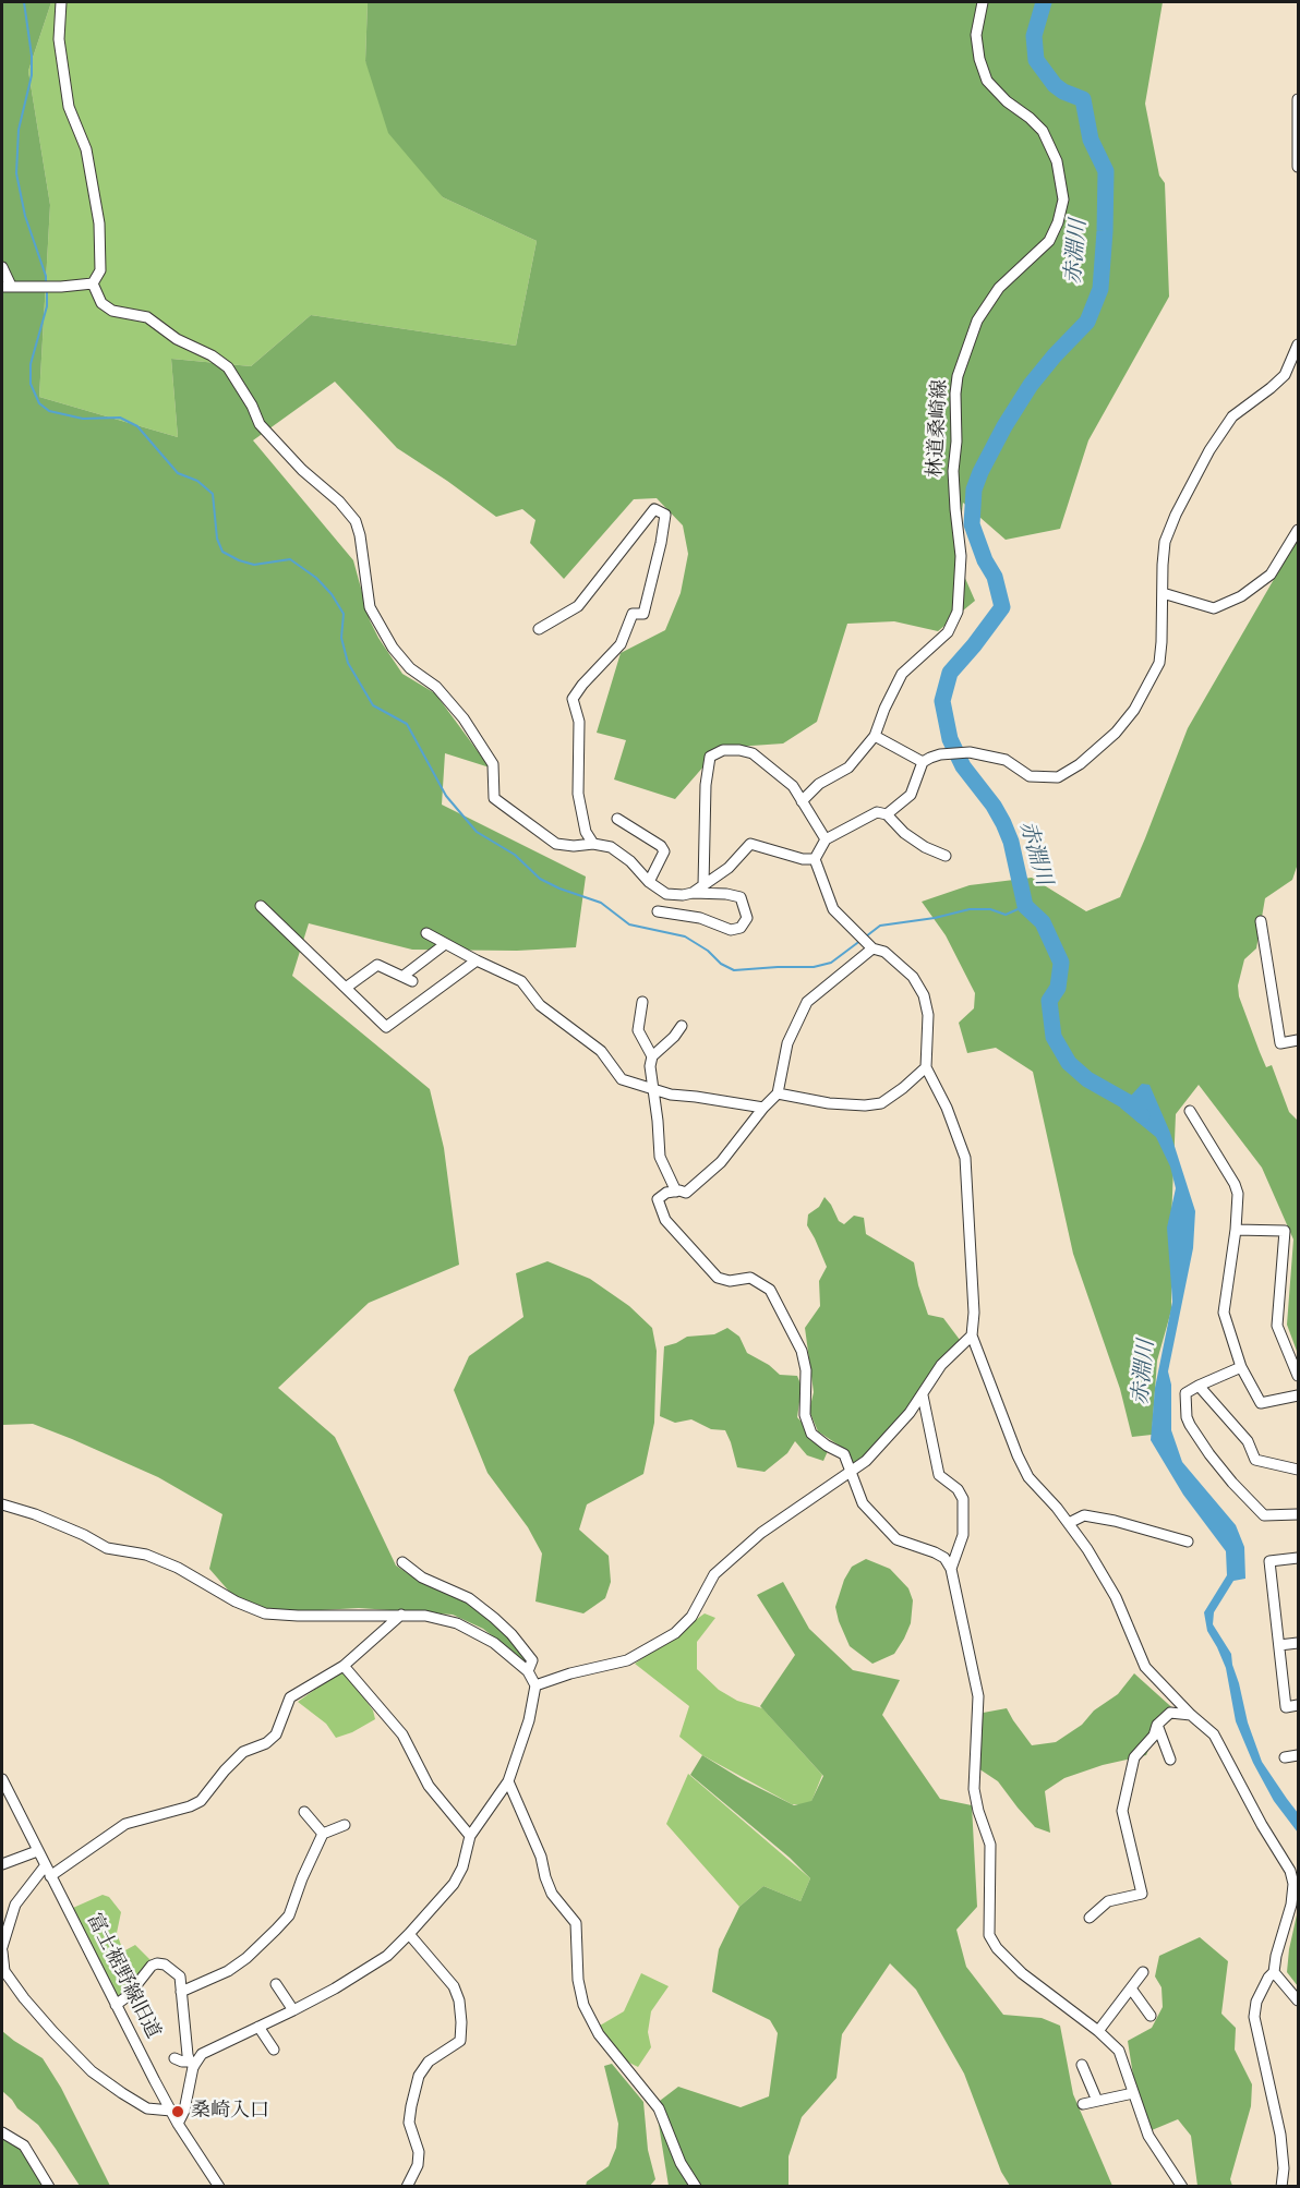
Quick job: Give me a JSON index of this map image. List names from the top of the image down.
{
  "streets": {
    "street": ["林道桑崎線", "富士裾野線旧道"]
  },
  "water": ["赤淵川"],
  "places": ["桑崎入口"]
}
